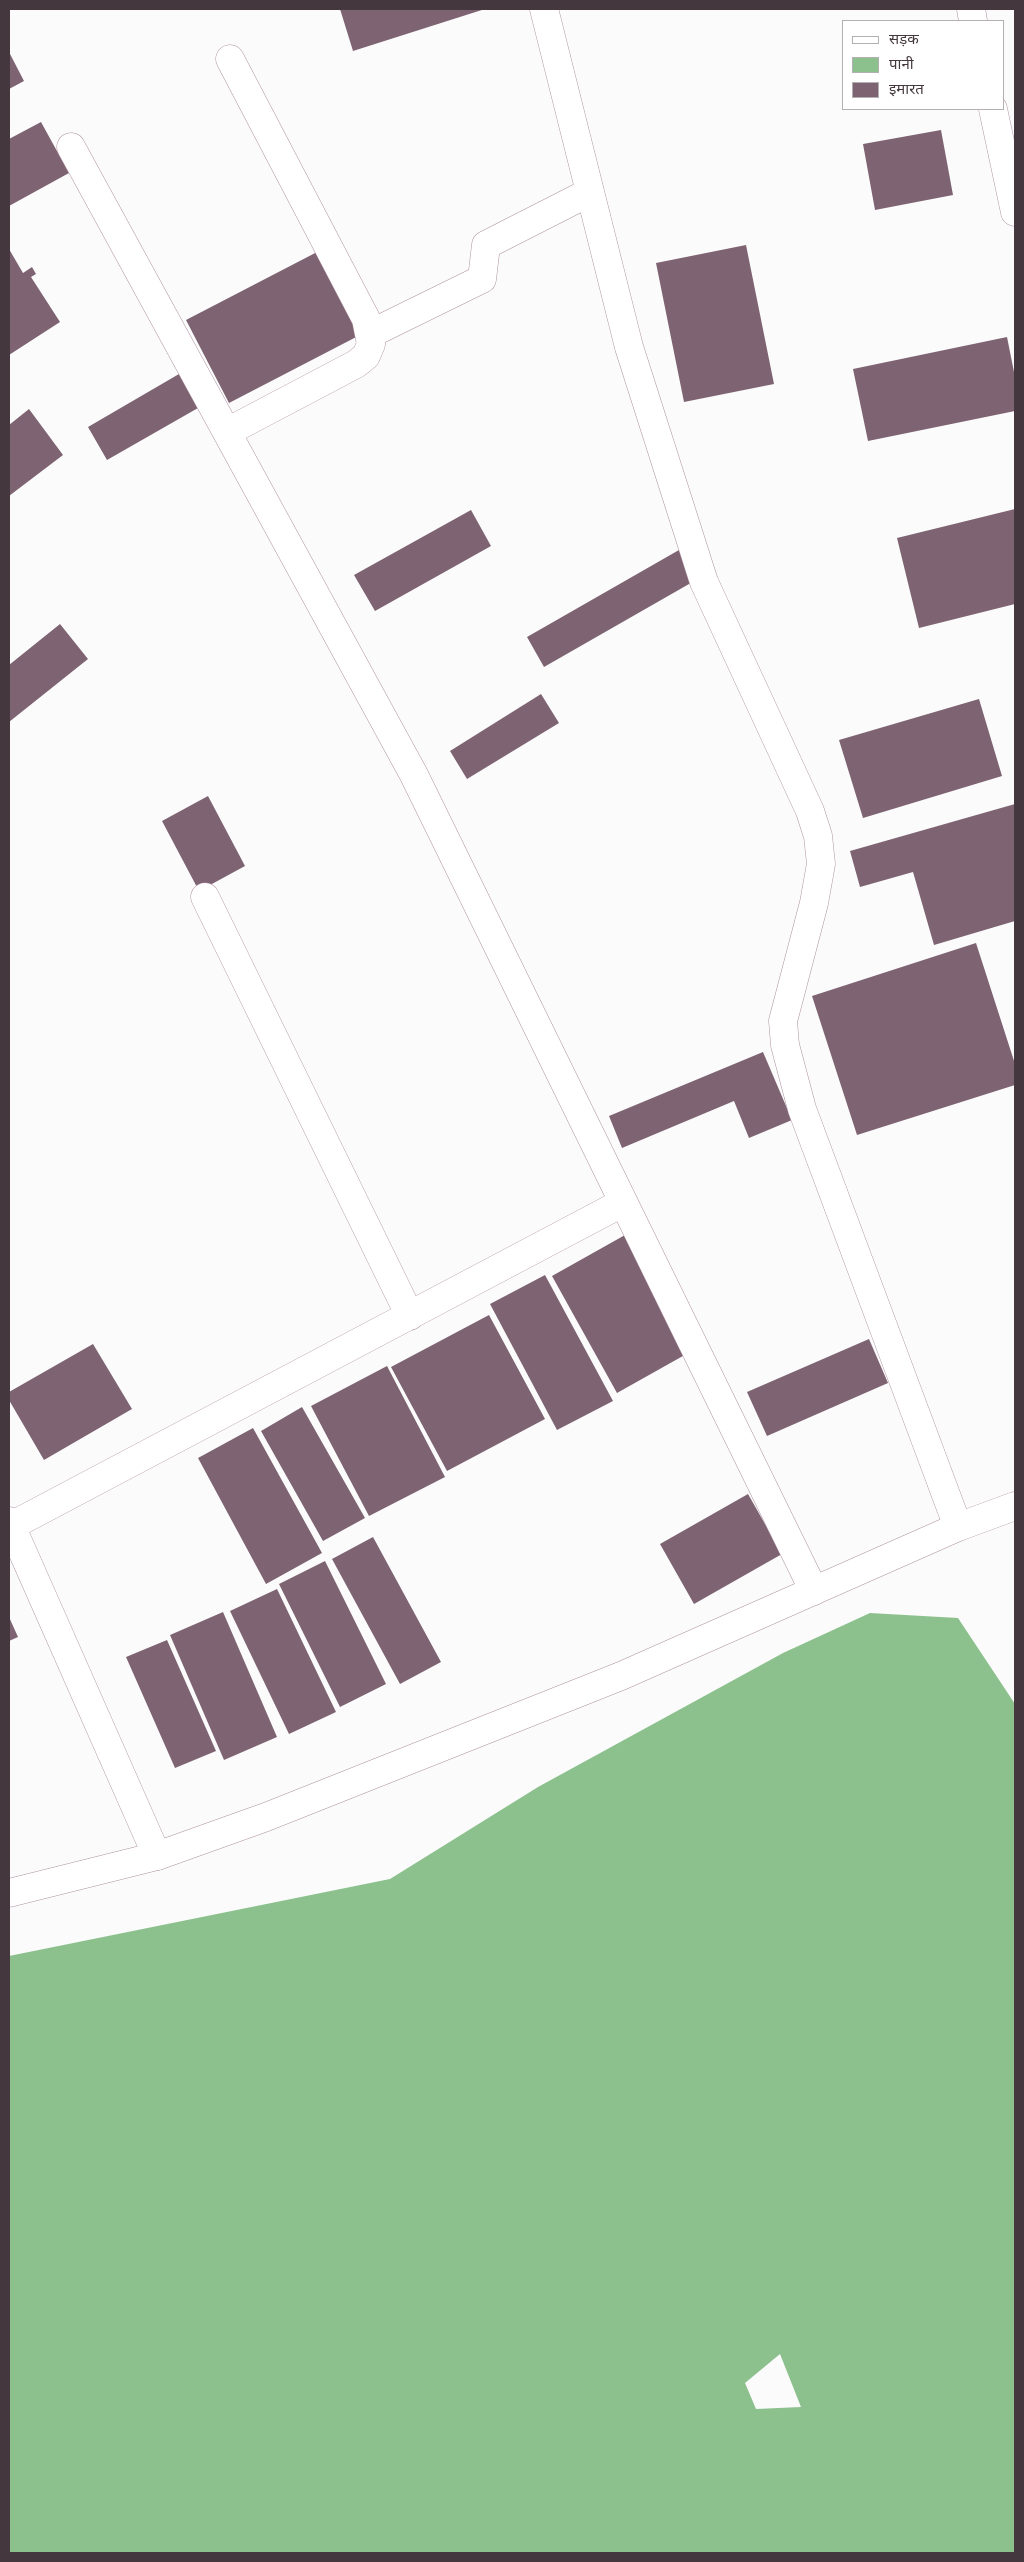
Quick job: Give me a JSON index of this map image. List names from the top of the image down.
{
  "legend": ["सड़क", "पानी", "इमारत"]
}
